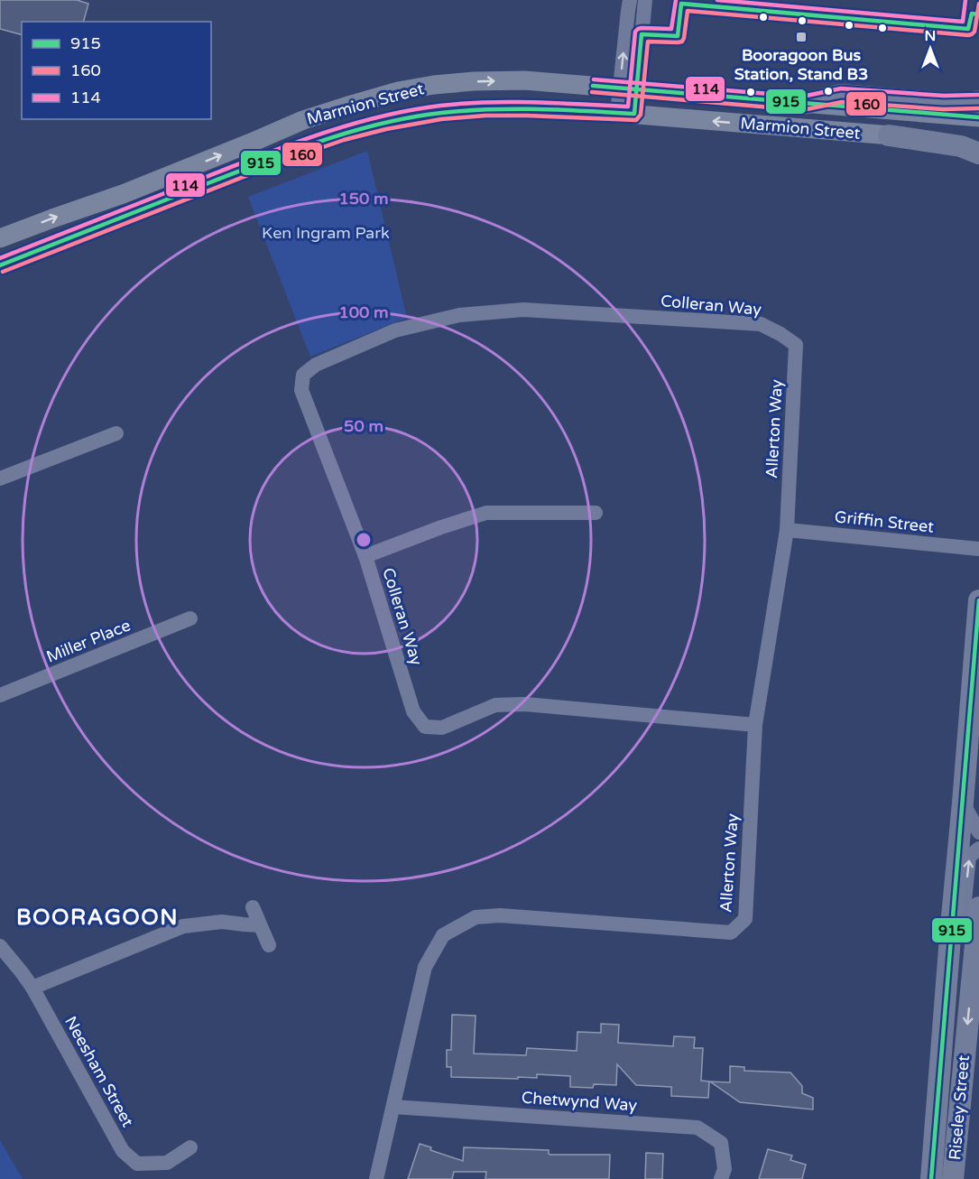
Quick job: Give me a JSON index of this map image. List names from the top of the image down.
{
  "streets": {
    "highway": ["Riseley Street"],
    "main road": ["Marmion Street"],
    "street": [
      "Colleran Way",
      "Allerton Way",
      "Griffin Street",
      "Miller Place",
      "Neesham Street",
      "Chetwynd Way"
    ]
  },
  "crossings": [
    ["Colleran Way", "Allerton Way"],
    ["Allerton Way", "Griffin Street"],
    ["Allerton Way", "Chetwynd Way"]
  ],
  "districts": ["BOORAGOON"],
  "parks": ["Ken Ingram Park"],
  "places": {
    "transit": ["Booragoon Bus Station, Stand B3"]
  },
  "lines": ["transit line 114", "transit line 915", "transit line 160"],
  "legend": ["915", "160", "114"],
  "north": "top",
  "rings": ["150 m", "100 m", "50 m"]
}
